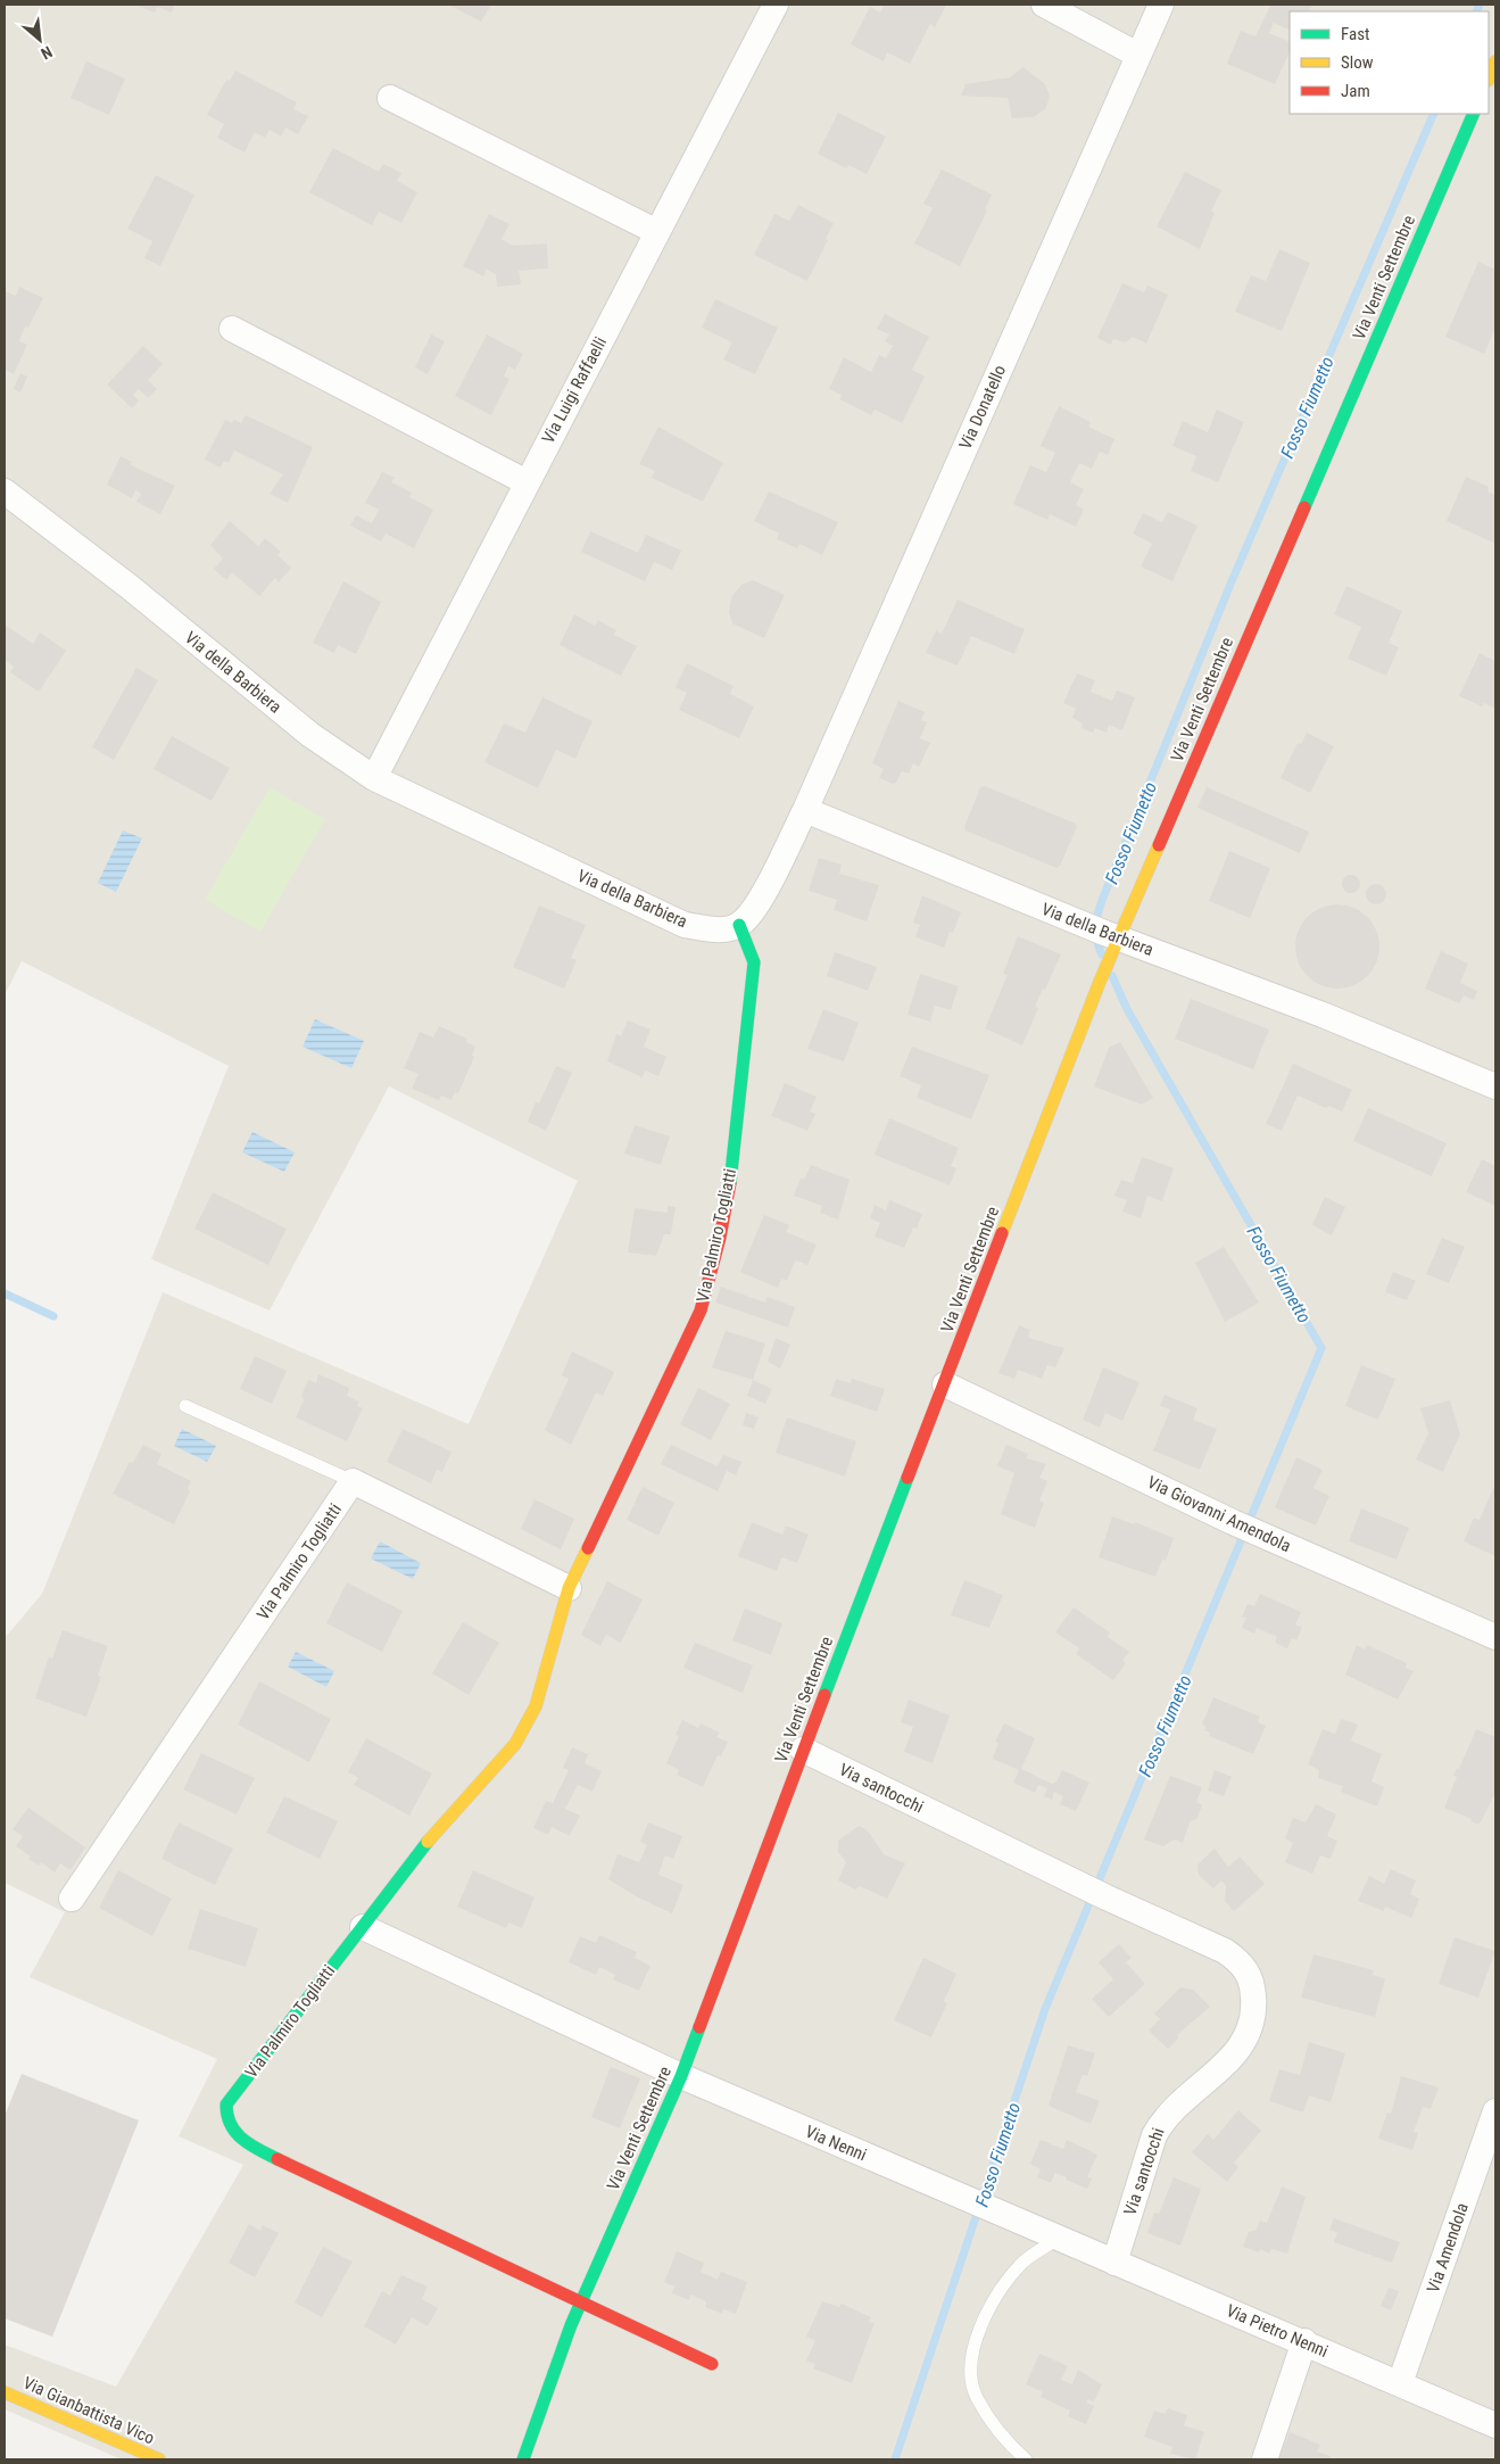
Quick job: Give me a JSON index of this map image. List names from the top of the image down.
{
  "streets": {
    "street": [
      "Via Venti Settembre",
      "Via Luigi Raffaelli",
      "Via Donatello",
      "Via della Barbiera",
      "Via Palmiro Togliatti",
      "Via Giovanni Amendola",
      "Via santocchi",
      "Via Nenni",
      "Via Amendola",
      "Via Pietro Nenni",
      "Via Gianbattista Vico"
    ]
  },
  "crossings": [
    ["Via Venti Settembre", "Via della Barbiera"],
    ["Via Venti Settembre", "Via Palmiro Togliatti"],
    ["Via Venti Settembre", "Via Giovanni Amendola"],
    ["Via Venti Settembre", "Via santocchi"],
    ["Via Venti Settembre", "Via Nenni"],
    ["Via Luigi Raffaelli", "Via della Barbiera"],
    ["Via Donatello", "Via della Barbiera"],
    ["Via della Barbiera", "Via Palmiro Togliatti"],
    ["Via Palmiro Togliatti", "Via Nenni"],
    ["Via santocchi", "Via Pietro Nenni"],
    ["Via Nenni", "Via Pietro Nenni"],
    ["Via Amendola", "Via Pietro Nenni"]
  ],
  "water": ["Fosso Fiumetto"],
  "legend": ["Fast", "Slow", "Jam"],
  "north": "bottom right"
}
